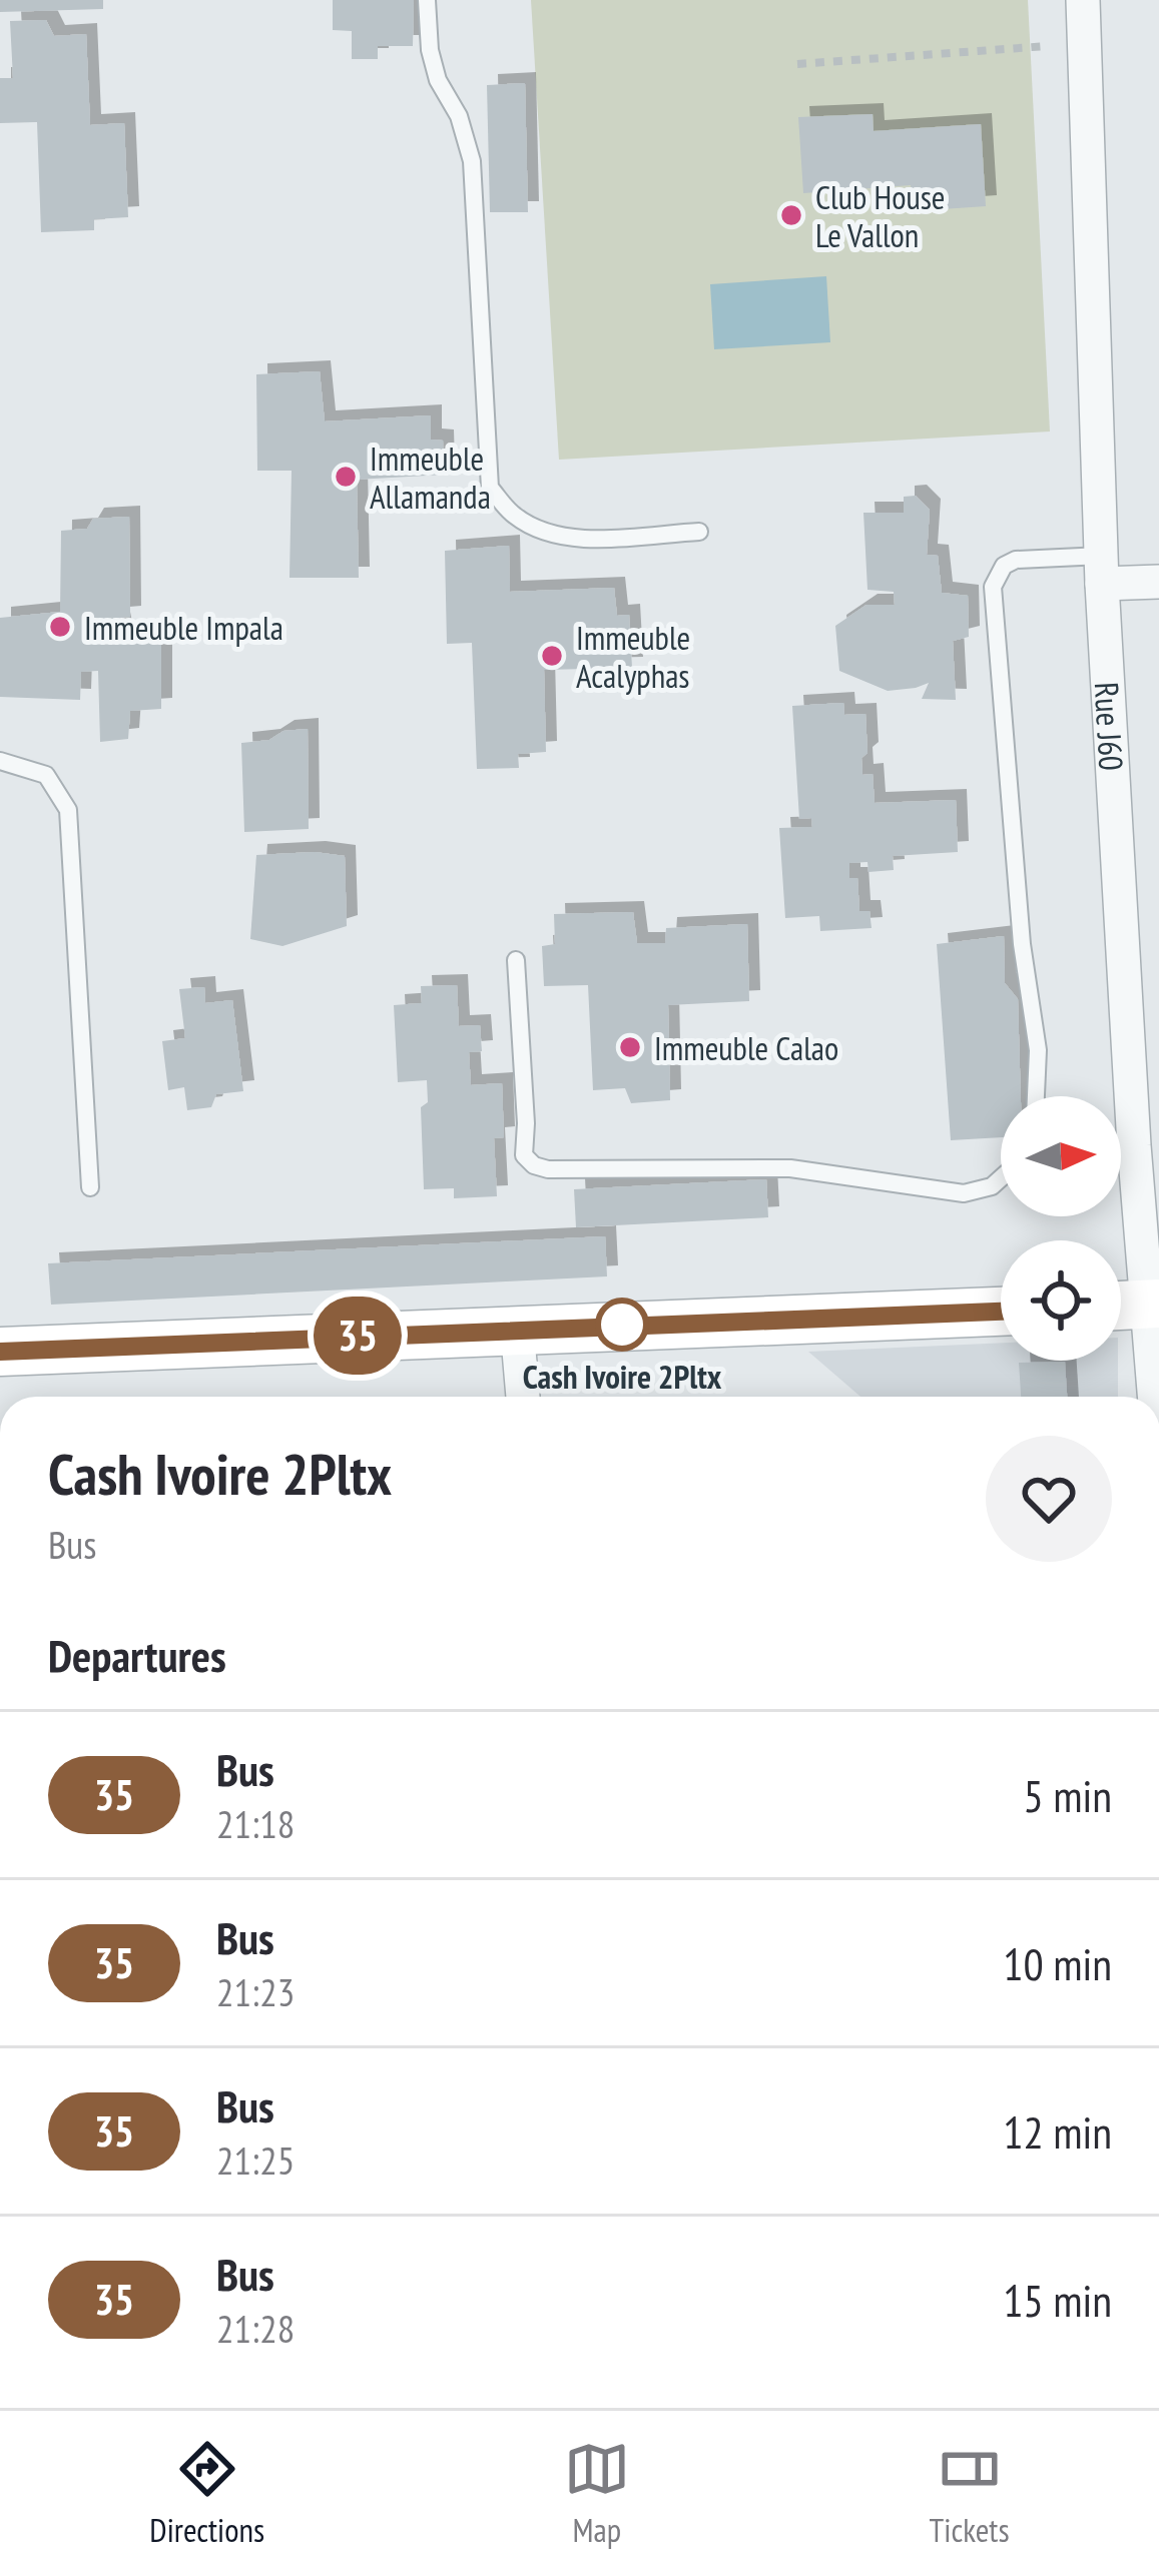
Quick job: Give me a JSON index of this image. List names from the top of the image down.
{
  "streets": {
    "street": ["Rue J60"]
  },
  "places": [
    "Club House Le Vallon",
    "Immeuble Allamanda",
    "Immeuble Impala",
    "Immeuble Acalyphas",
    "Immeuble Calao",
    "Cash Ivoire 2Pltx"
  ],
  "lines": ["bus line 35"],
  "north": "right",
  "page": {
    "on_map": "35",
    "heading": [
      ["Cash Ivoire 2Pltx", "Bus"],
      "Departures"
    ],
    "list": [
      {
        "mark": "35",
        "name": "Bus",
        "note": "21:18",
        "value": "5 min"
      },
      {
        "mark": "35",
        "name": "Bus",
        "note": "21:23",
        "value": "10 min"
      },
      {
        "mark": "35",
        "name": "Bus",
        "note": "21:25",
        "value": "12 min"
      },
      {
        "mark": "35",
        "name": "Bus",
        "note": "21:28",
        "value": "15 min"
      }
    ],
    "tabs": ["Directions", "Map", "Tickets"]
  }
}
